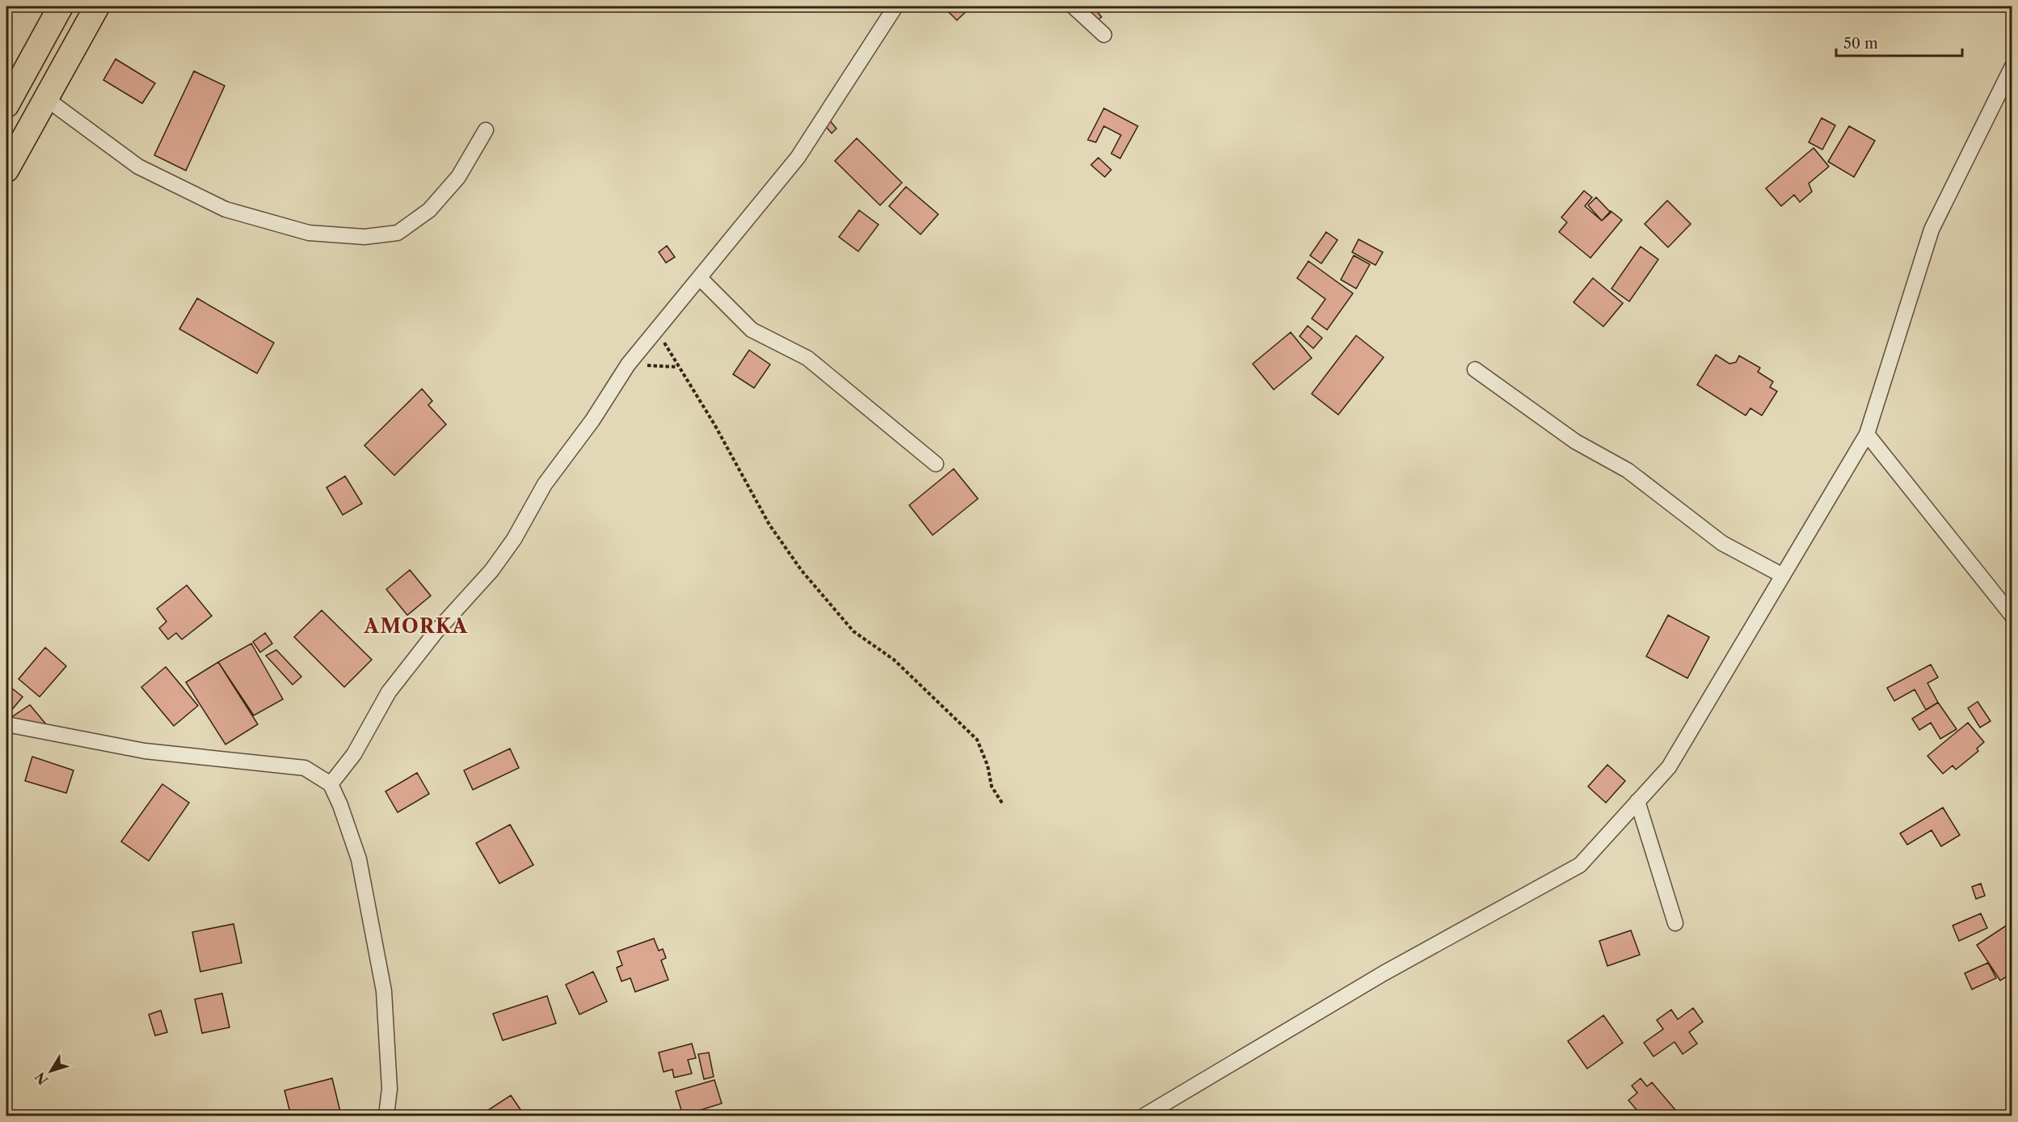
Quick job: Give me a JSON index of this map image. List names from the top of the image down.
{
  "districts": ["AMORKA"],
  "scale_bar": "50 m",
  "north": "bottom left"
}
